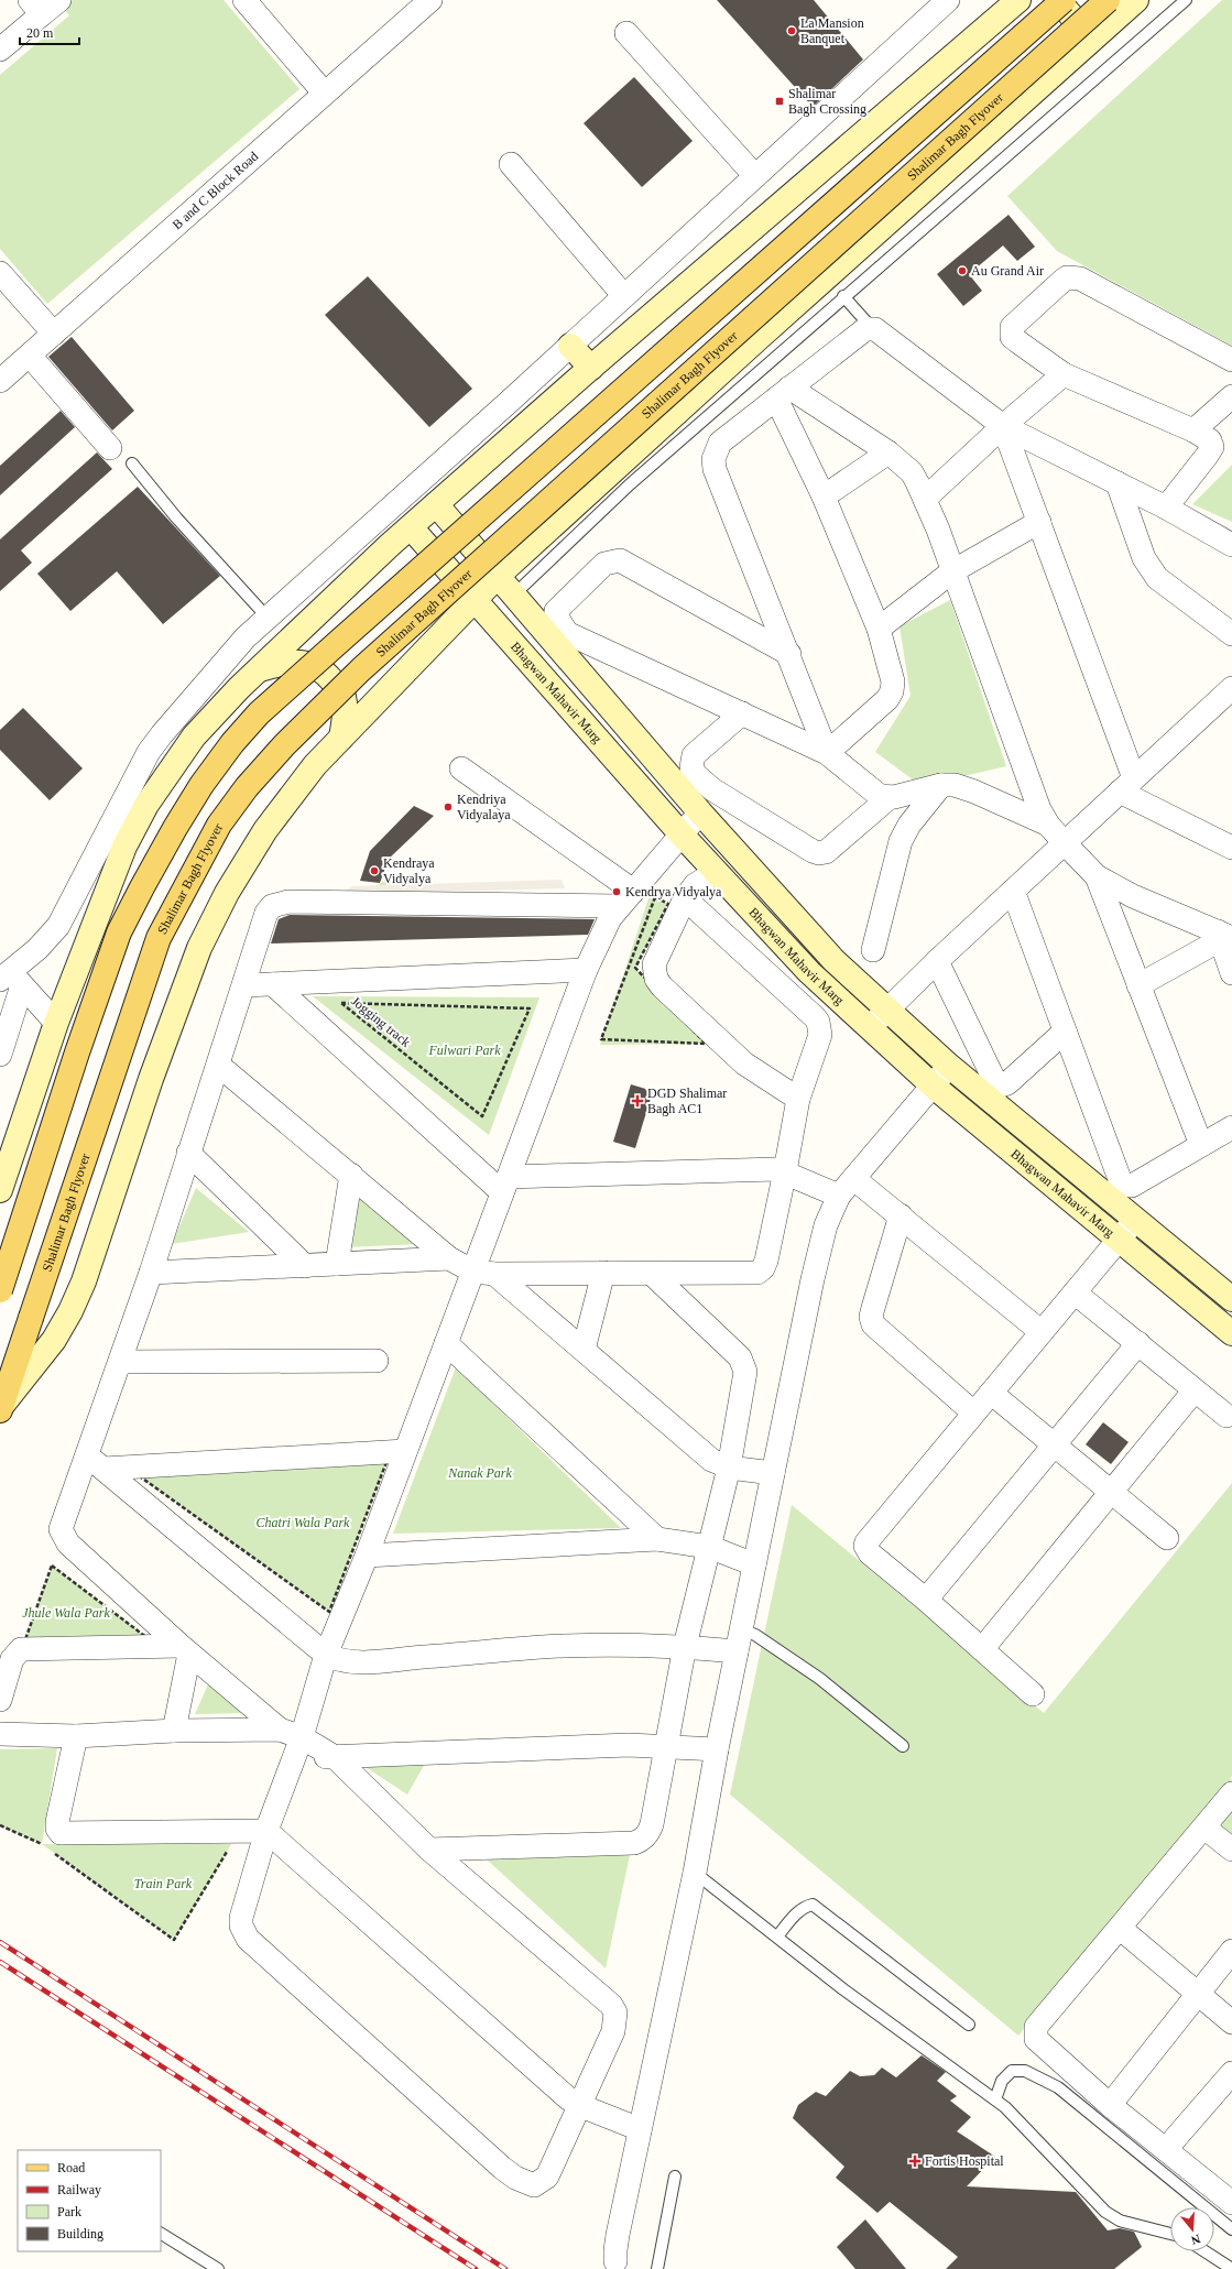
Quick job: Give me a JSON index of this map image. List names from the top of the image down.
{
  "streets": {
    "main road": ["Shalimar Bagh Flyover"],
    "street": ["B and C Block Road", "Bhagwan Mahavir Marg"],
    "path": ["Jogging track"]
  },
  "parks": [
    "Fulwari Park",
    "Nanak Park",
    "Chatri Wala Park",
    "Jhule Wala Park",
    "Train Park"
  ],
  "places": {
    "other": [
      "La Mansion Banquet",
      "Au Grand Air",
      "Kendriya Vidyalaya",
      "Kendraya Vidyalya",
      "Kendrya Vidyalya"
    ],
    "transit": ["Shalimar Bagh Crossing"],
    "health": ["DGD Shalimar Bagh AC1", "Fortis Hospital"]
  },
  "legend": [
    "Road",
    "Railway",
    "Park",
    "Building"
  ],
  "scale_bar": "20 m",
  "north": "bottom"
}
